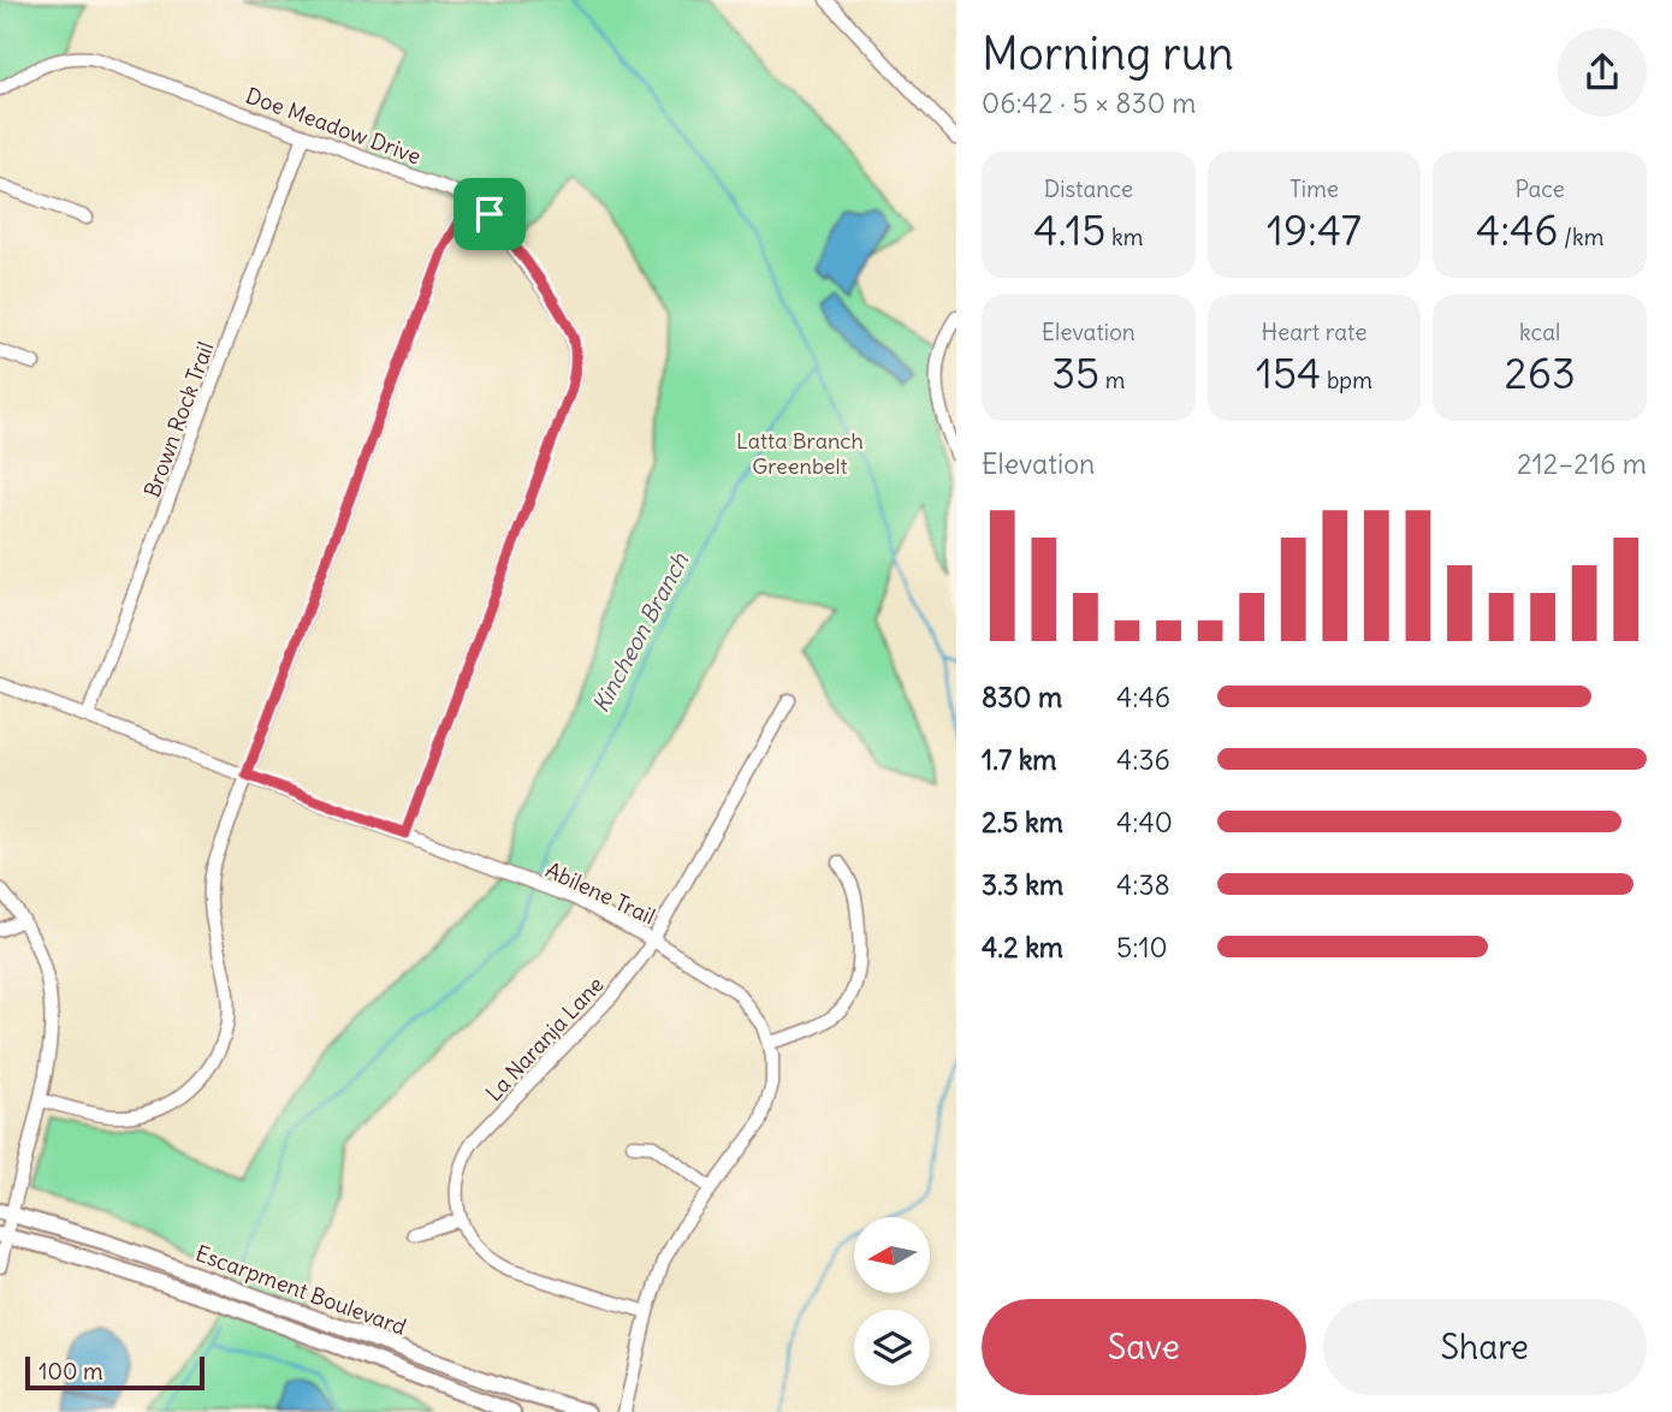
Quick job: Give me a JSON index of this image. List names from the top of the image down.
{
  "streets": {
    "main road": ["Escarpment Boulevard"],
    "street": [
      "Doe Meadow Drive",
      "Brown Rock Trail",
      "Abilene Trail",
      "La Naranja Lane"
    ]
  },
  "crossings": [
    ["Doe Meadow Drive", "Brown Rock Trail"],
    ["Doe Meadow Drive", "Abilene Trail"],
    ["Brown Rock Trail", "Abilene Trail"],
    ["Abilene Trail", "La Naranja Lane"]
  ],
  "water": ["Kincheon Branch"],
  "parks": ["Latta Branch Greenbelt"],
  "scale_bar": "100 m",
  "north": "left",
  "page": {
    "heading": ["Morning run", "06:42 · 5 × 830 m"],
    "stats": [
      ["Distance", "4.15 km"],
      ["Time", "19:47"],
      ["Pace", "4:46 /km"],
      ["Elevation", "35 m"],
      ["Heart rate", "154 bpm"],
      ["kcal", "263"]
    ],
    "chart": ["Elevation", "212–216 m"],
    "list": [
      {
        "name": "830 m",
        "note": "4:46"
      },
      {
        "name": "1.7 km",
        "note": "4:36"
      },
      {
        "name": "2.5 km",
        "note": "4:40"
      },
      {
        "name": "3.3 km",
        "note": "4:38"
      },
      {
        "name": "4.2 km",
        "note": "5:10"
      }
    ],
    "buttons": ["Save", "Share"],
    "scale": "100 m"
  }
}
